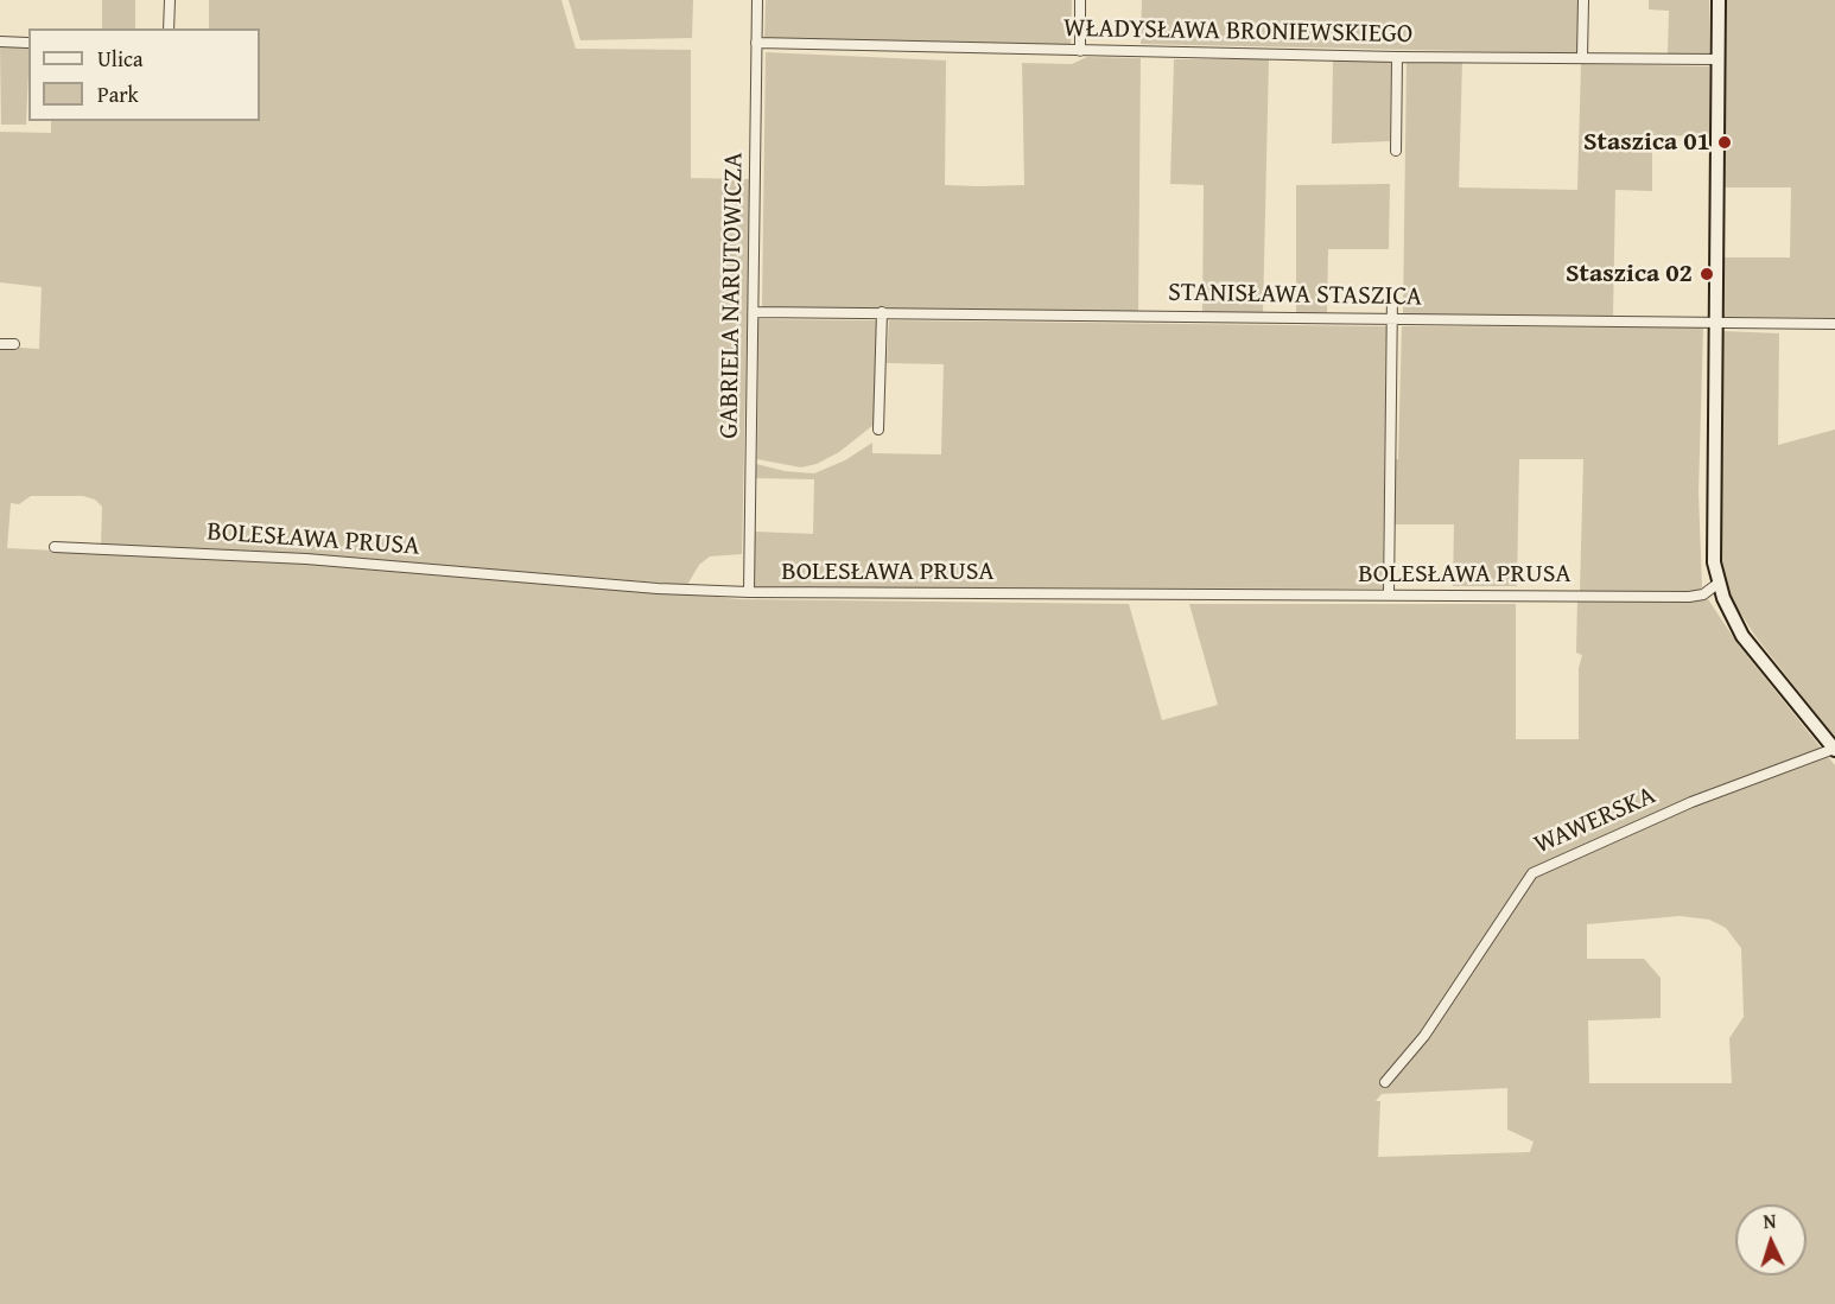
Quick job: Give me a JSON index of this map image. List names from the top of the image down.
{
  "streets": {
    "street": [
      "WŁADYSŁAWA BRONIEWSKIEGO",
      "GABRIELA NARUTOWICZA",
      "STANISŁAWA STASZICA",
      "BOLESŁAWA PRUSA",
      "WAWERSKA"
    ]
  },
  "crossings": [
    ["WŁADYSŁAWA BRONIEWSKIEGO", "GABRIELA NARUTOWICZA"],
    ["GABRIELA NARUTOWICZA", "STANISŁAWA STASZICA"],
    ["GABRIELA NARUTOWICZA", "BOLESŁAWA PRUSA"]
  ],
  "places": ["Staszica 01", "Staszica 02"],
  "legend": ["Ulica", "Park"],
  "north": "top"
}
